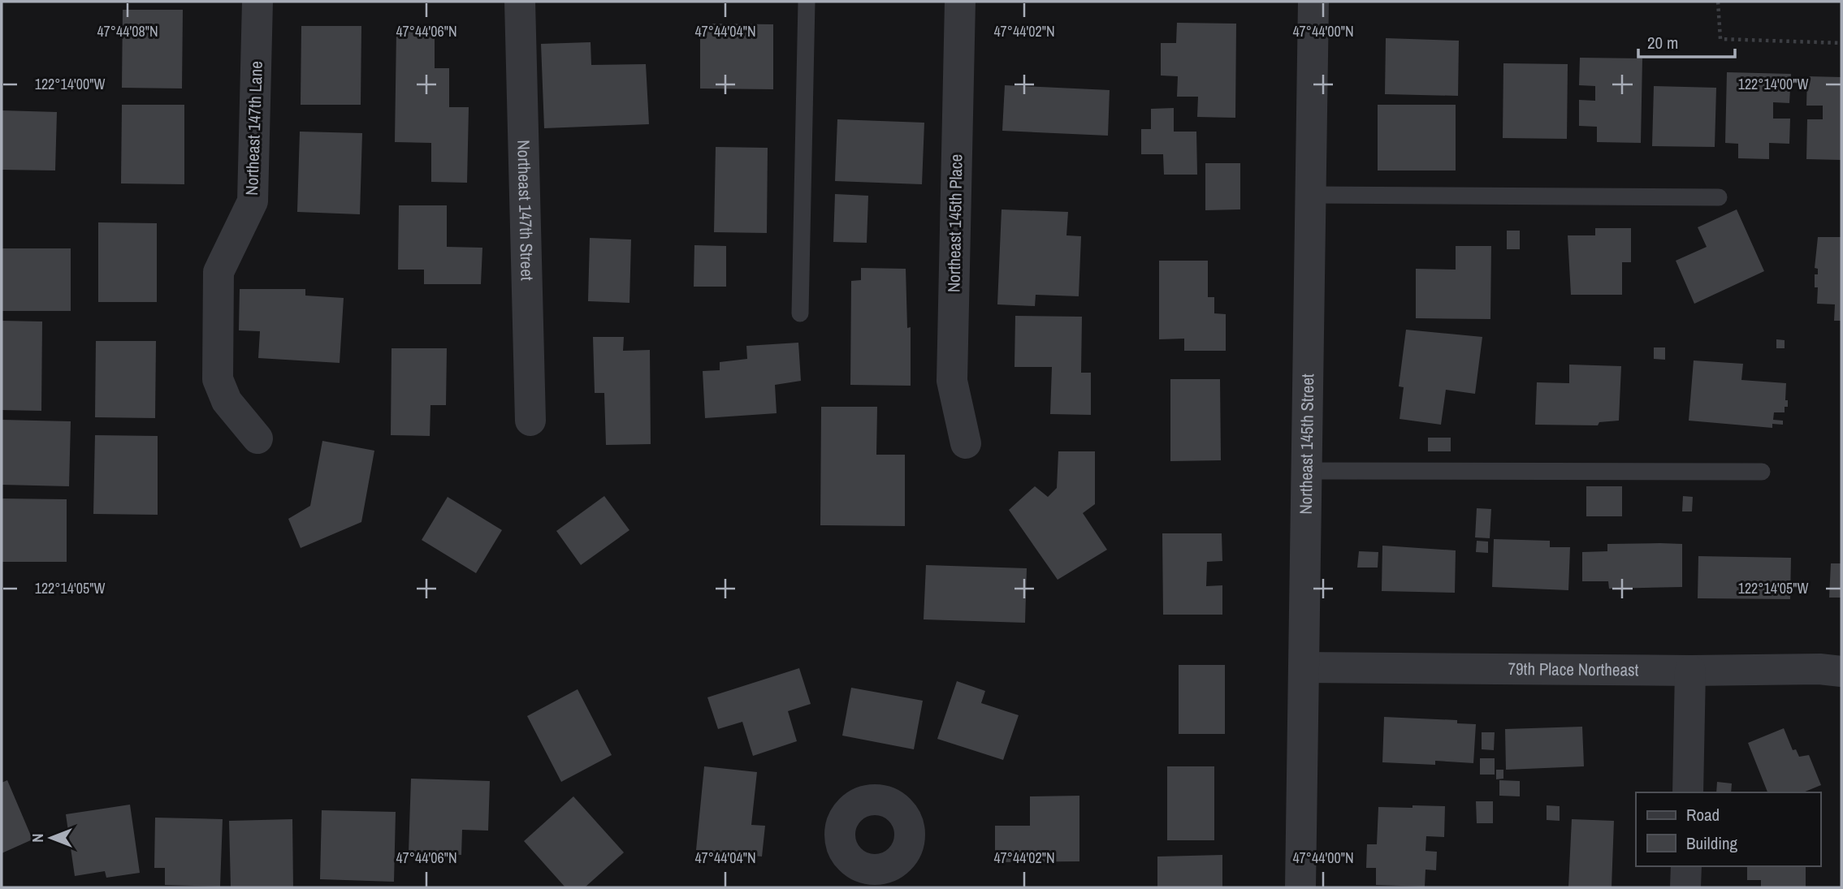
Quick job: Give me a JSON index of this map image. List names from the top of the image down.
{
  "streets": {
    "street": [
      "Northeast 147th Lane",
      "Northeast 147th Street",
      "Northeast 145th Place",
      "Northeast 145th Street",
      "79th Place Northeast"
    ]
  },
  "crossings": [
    ["Northeast 145th Street", "79th Place Northeast"]
  ],
  "legend": ["Road", "Building"],
  "scale_bar": "20 m",
  "north": "left",
  "coordinates": [
    "47°44'08\"N",
    "47°44'06\"N",
    "47°44'04\"N",
    "47°44'02\"N",
    "47°44'00\"N",
    "122°14'00\"W",
    "122°14'05\"W"
  ]
}
